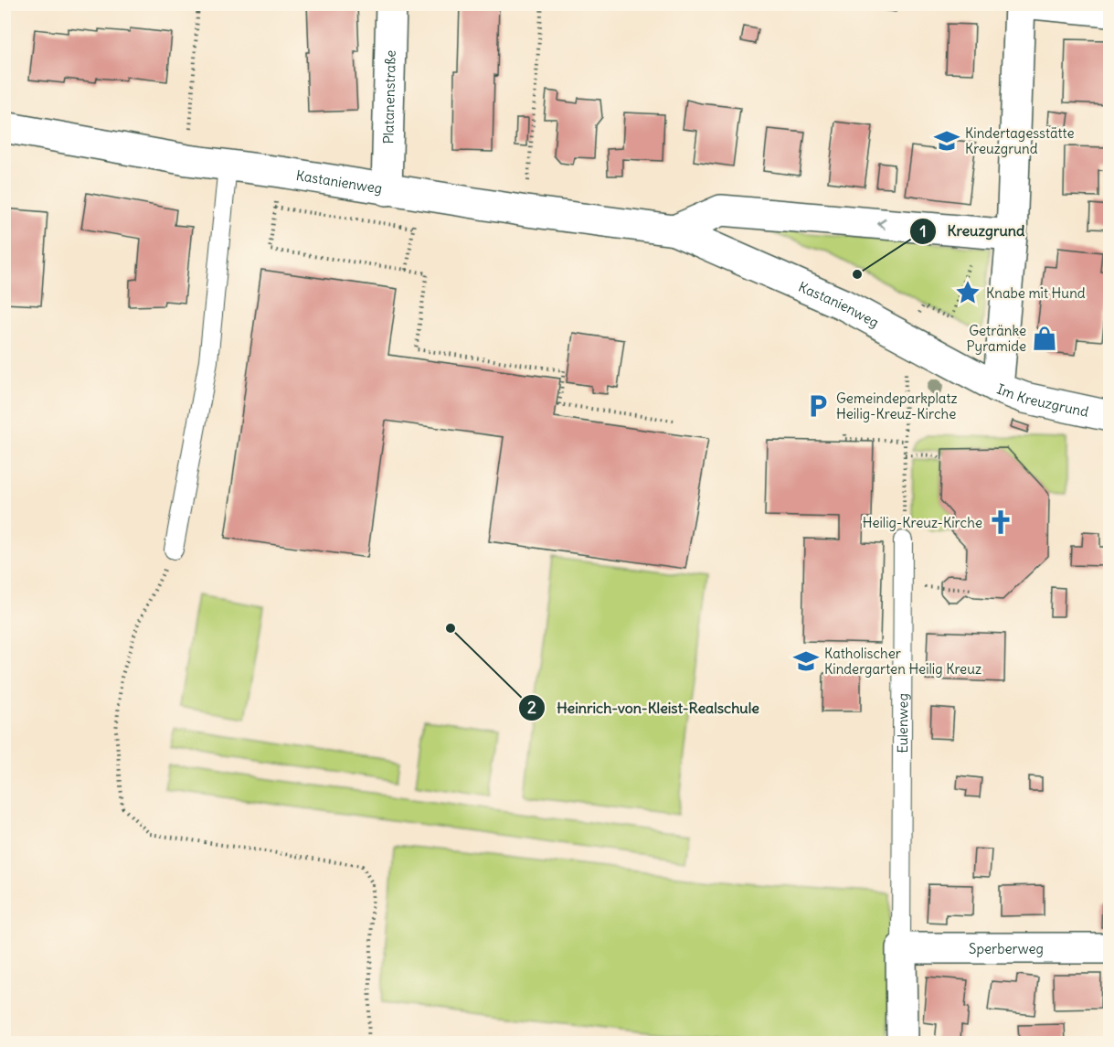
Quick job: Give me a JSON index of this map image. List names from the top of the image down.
{
  "streets": {
    "street": [
      "Platanenstraße",
      "Kastanienweg",
      "Im Kreuzgrund",
      "Eulenweg",
      "Sperberweg"
    ]
  },
  "crossings": [
    ["Platanenstraße", "Kastanienweg"],
    ["Kastanienweg", "Im Kreuzgrund"],
    ["Eulenweg", "Sperberweg"]
  ],
  "places": {
    "school or university": ["Kindertagesstätte Kreuzgrund", "Katholischer Kindergarten Heilig Kreuz"],
    "other": ["Kreuzgrund", "Heinrich-von-Kleist-Realschule"],
    "place": ["Knabe mit Hund"],
    "shop": ["Getränke Pyramide"],
    "parking": ["Gemeindeparkplatz Heilig-Kreuz-Kirche"],
    "church": ["Heilig-Kreuz-Kirche"]
  }
}
